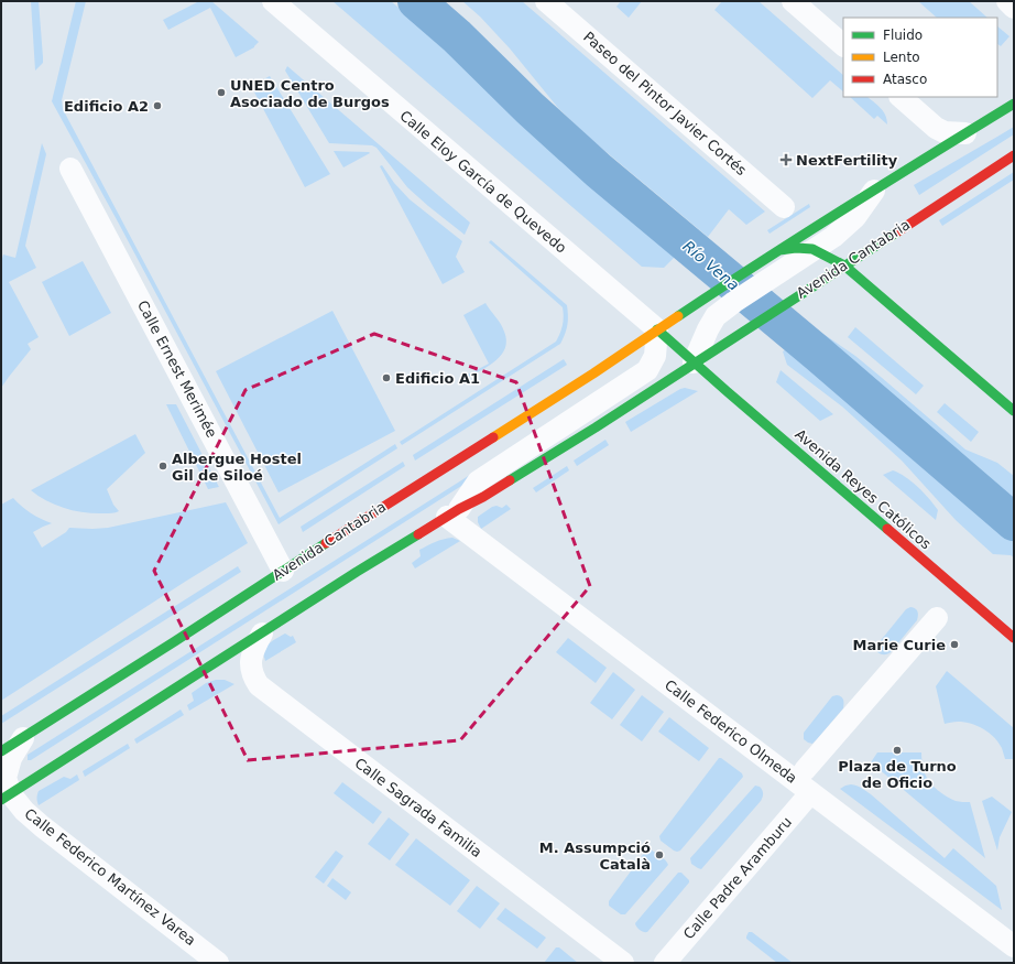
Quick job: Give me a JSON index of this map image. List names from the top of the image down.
{
  "streets": {
    "main road": ["Calle Eloy García de Quevedo", "Avenida Cantabria", "Avenida Reyes Católicos"],
    "street": [
      "Paseo del Pintor Javier Cortés",
      "Calle Ernest Merimée",
      "Calle Federico Olmeda",
      "Calle Sagrada Familia",
      "Calle Federico Martínez Varea",
      "Calle Padre Aramburu"
    ]
  },
  "crossings": [
    ["Calle Eloy García de Quevedo", "Avenida Cantabria"],
    ["Calle Eloy García de Quevedo", "Avenida Reyes Católicos"],
    ["Avenida Cantabria", "Calle Ernest Merimée"],
    ["Avenida Cantabria", "Avenida Reyes Católicos"],
    ["Avenida Cantabria", "Calle Federico Olmeda"],
    ["Avenida Cantabria", "Calle Sagrada Familia"],
    ["Avenida Cantabria", "Calle Federico Martínez Varea"],
    ["Calle Federico Olmeda", "Calle Padre Aramburu"]
  ],
  "water": ["Río Vena"],
  "places": {
    "other": [
      "UNED Centro Asociado de Burgos",
      "Edificio A2",
      "Edificio A1",
      "Albergue Hostel Gil de Siloé",
      "Marie Curie",
      "Plaza de Turno de Oficio",
      "M. Assumpció Català"
    ],
    "health": ["NextFertility"]
  },
  "legend": ["Fluido", "Lento", "Atasco"]
}
